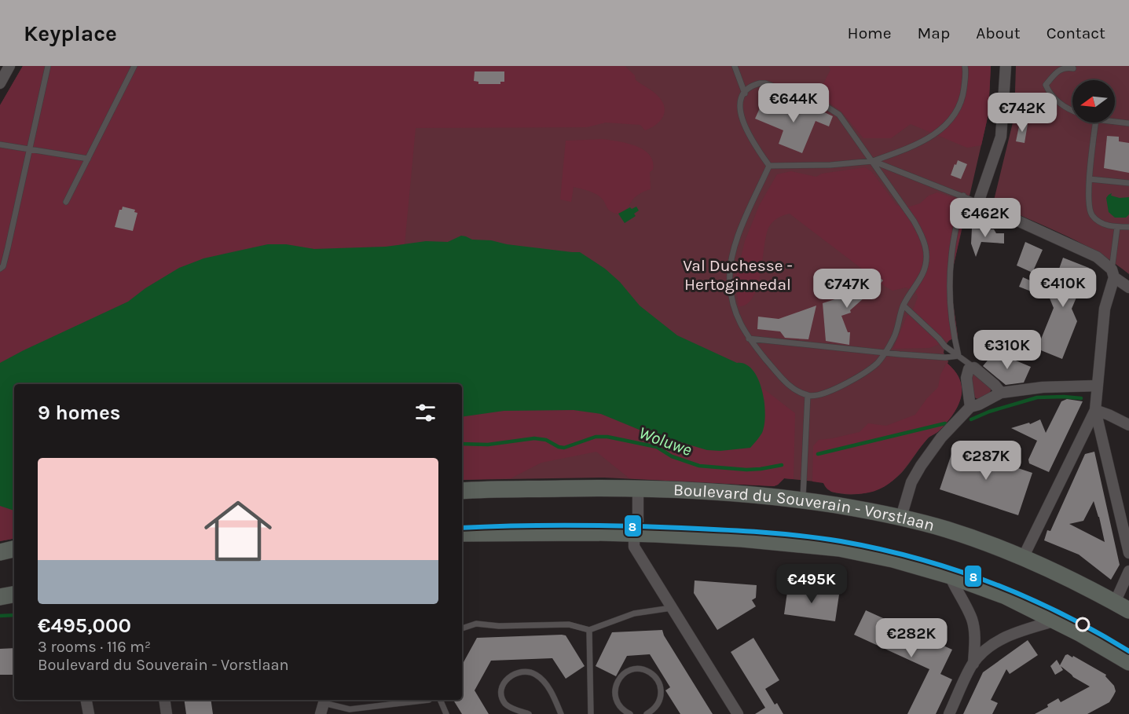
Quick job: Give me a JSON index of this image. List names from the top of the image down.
{
  "streets": {
    "main road": ["Boulevard du Souverain - Vorstlaan"]
  },
  "water": ["Woluwe"],
  "parks": ["Val Duchesse - Hertoginnedal"],
  "lines": ["transit line 8"],
  "north": "left",
  "page": {
    "header": "Keyplace",
    "nav": [
      "Home",
      "Map",
      "About",
      "Contact"
    ],
    "price": [
      "€644K",
      "€742K",
      "€462K",
      "€410K",
      "€747K",
      "€310K",
      "€287K",
      "€495K",
      "€282K"
    ],
    "heading": "9 homes",
    "list": [
      {
        "name": "€495,000",
        "note": "3 rooms · 116 m² · Boulevard du Souverain - Vorstlaan"
      }
    ]
  }
}
